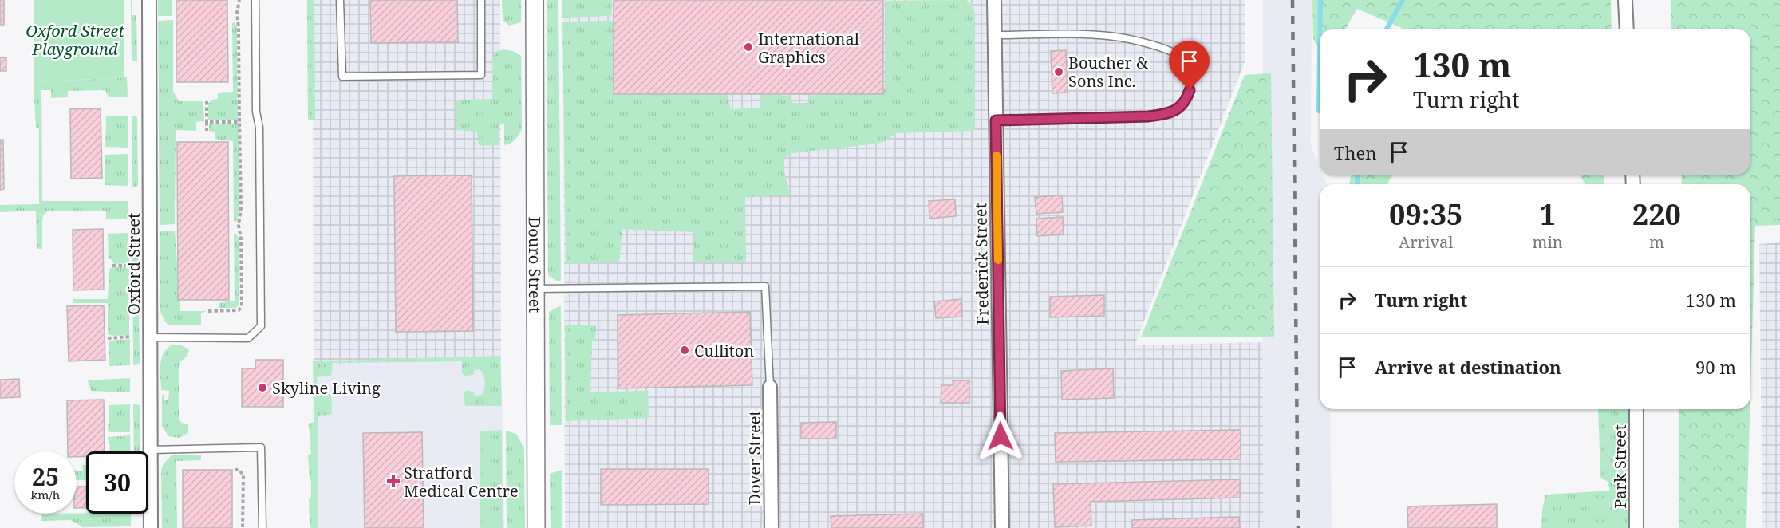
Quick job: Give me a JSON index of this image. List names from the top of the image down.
{
  "streets": {
    "street": [
      "Oxford Street",
      "Douro Street",
      "Frederick Street",
      "Dover Street",
      "Park Street"
    ]
  },
  "parks": ["Oxford Street Playground"],
  "places": {
    "other": [
      "International Graphics",
      "Boucher & Sons Inc.",
      "Culliton",
      "Skyline Living"
    ],
    "health": ["Stratford Medical Centre"]
  },
  "page": {
    "turn": ["130 m", "Turn right"],
    "then": "Then",
    "eta": [
      "09:35",
      "Arrival",
      "1",
      "min",
      "220",
      "m"
    ],
    "list": [
      {
        "name": "Turn right",
        "value": "130 m"
      },
      {
        "name": "Arrive at destination",
        "value": "90 m"
      }
    ],
    "speed": "25 km/h",
    "limit": "30"
  }
}
